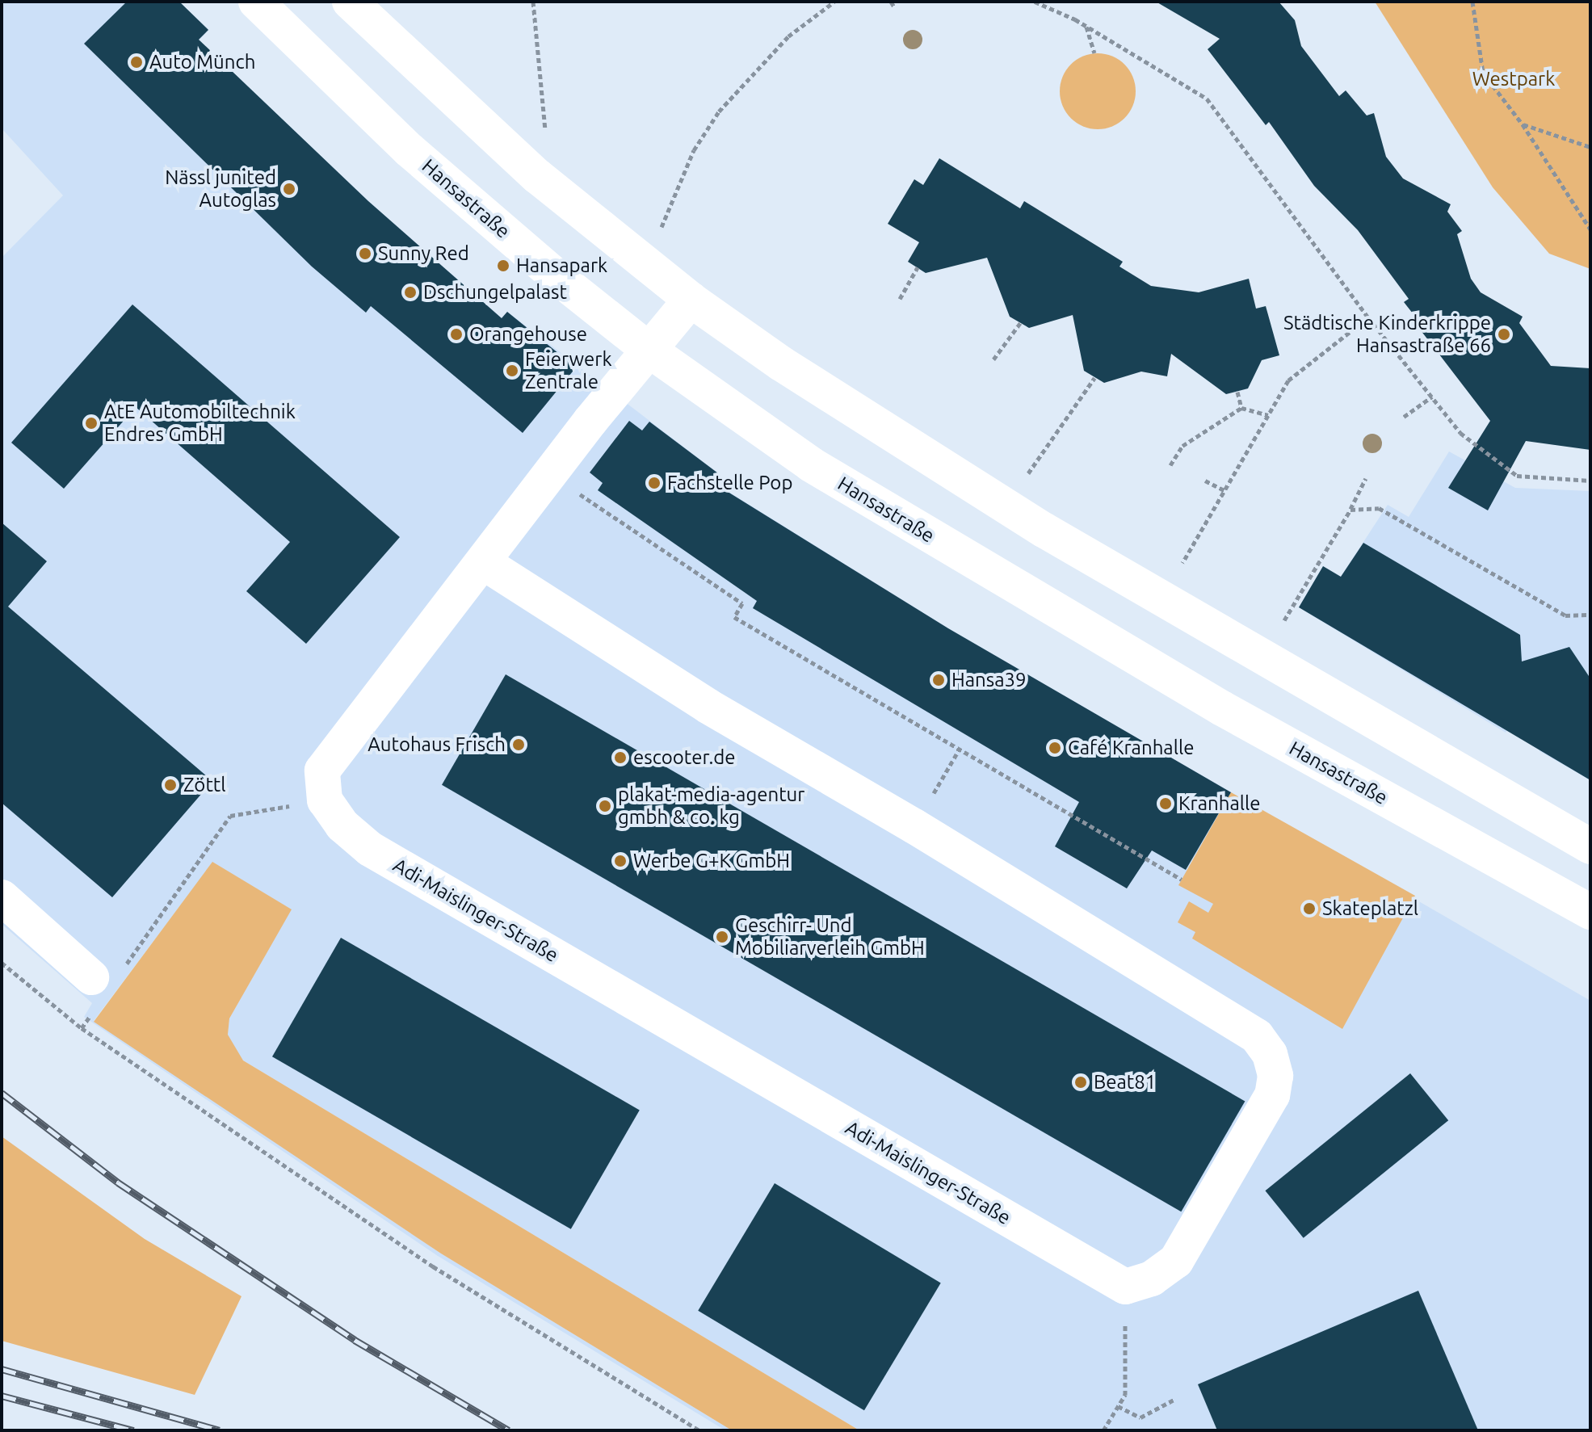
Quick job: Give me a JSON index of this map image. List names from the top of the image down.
{
  "streets": {
    "main road": ["Hansastraße", "Adi-Maislinger-Straße"]
  },
  "parks": ["Westpark"],
  "places": [
    "Auto Münch",
    "Nässl junited Autoglas",
    "Sunny Red",
    "Hansapark",
    "Dschungelpalast",
    "Orangehouse",
    "Städtische Kinderkrippe Hansastraße 66",
    "Feierwerk Zentrale",
    "AtE Automobiltechnik Endres GmbH",
    "Fachstelle Pop",
    "Hansa39",
    "Autohaus Frisch",
    "Café Kranhalle",
    "escooter.de",
    "Zöttl",
    "Kranhalle",
    "plakat-media-agentur gmbh & co. kg",
    "Werbe G+K GmbH",
    "Skateplatzl",
    "Geschirr- Und Mobiliarverleih GmbH",
    "Beat81"
  ]
}
